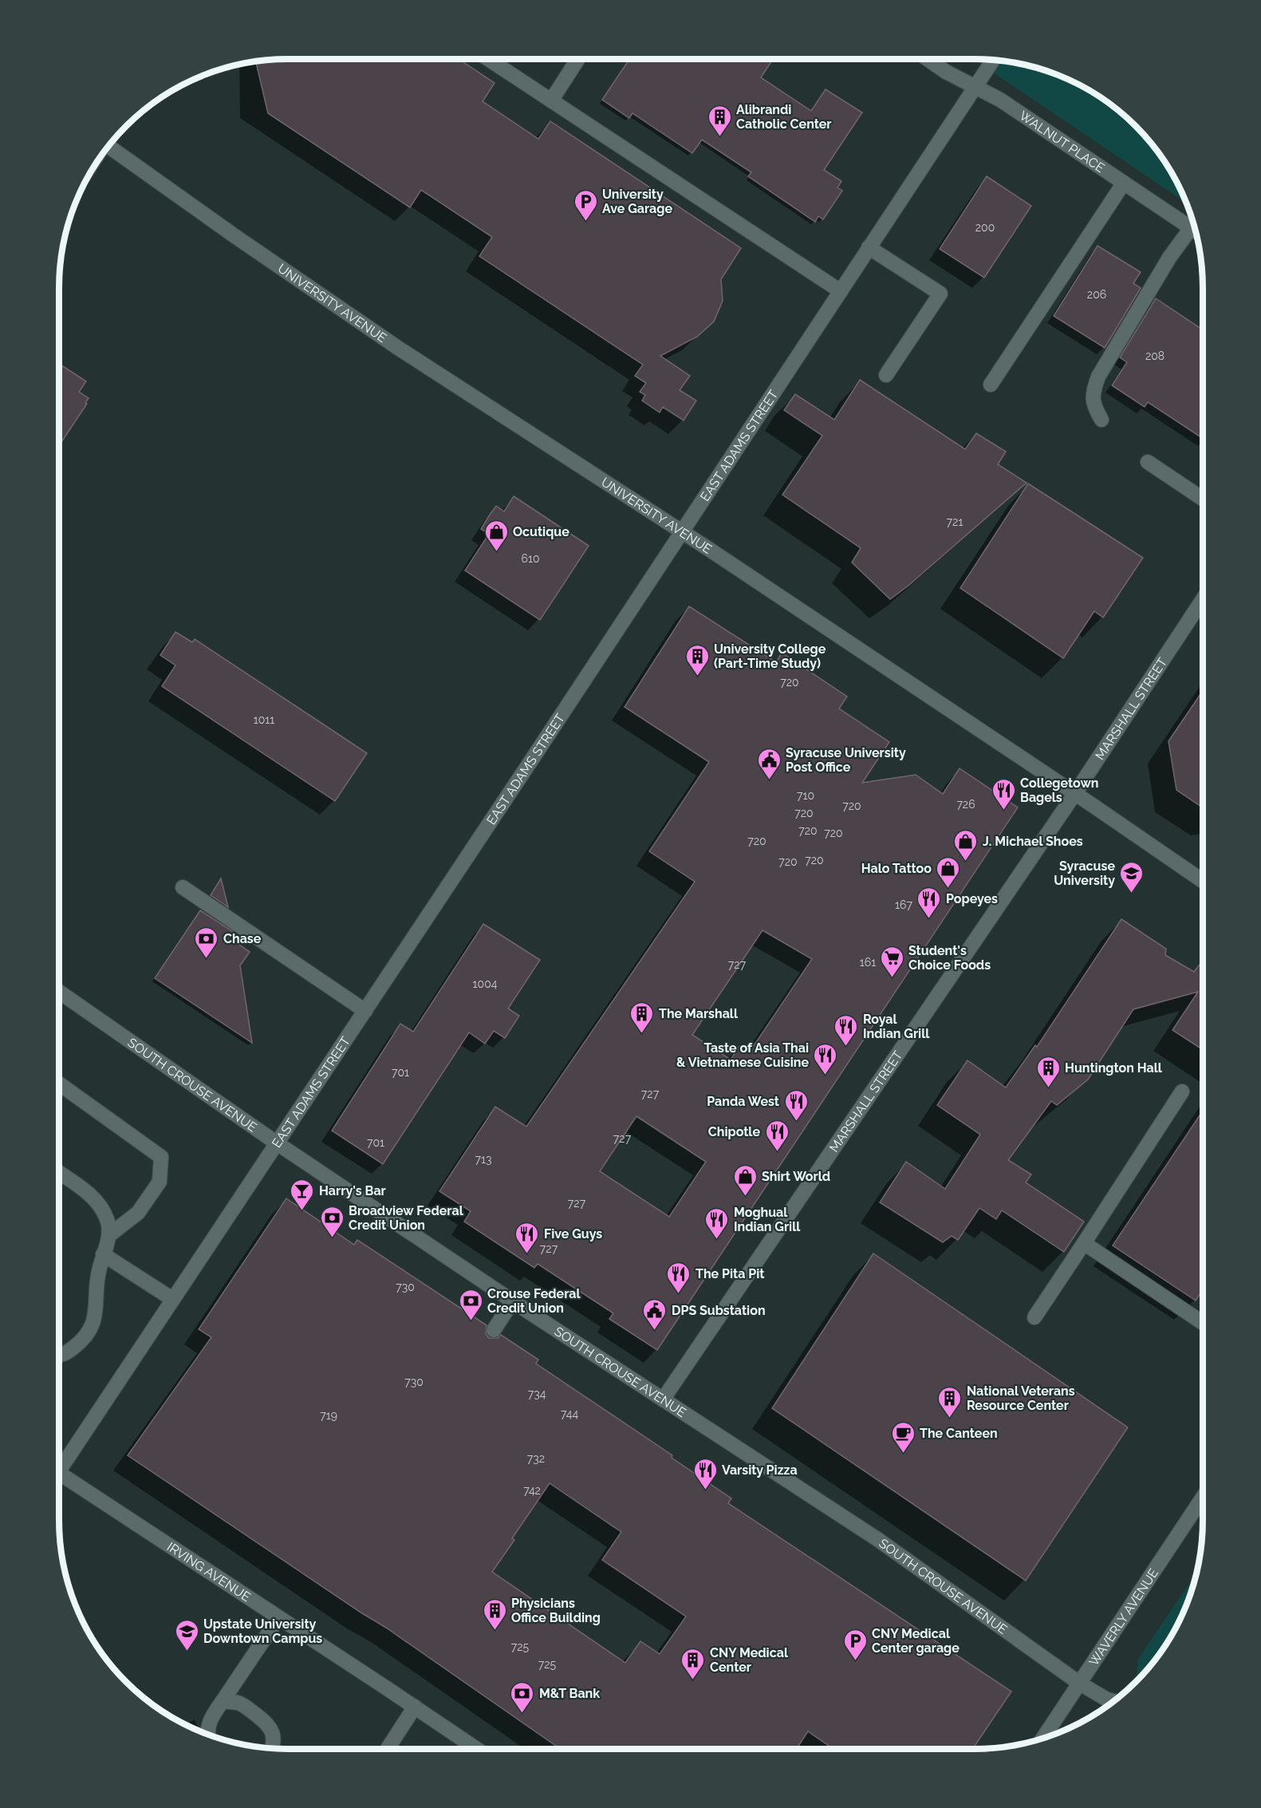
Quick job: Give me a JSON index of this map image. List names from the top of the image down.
{
  "streets": {
    "street": [
      "WALNUT PLACE",
      "UNIVERSITY AVENUE",
      "EAST ADAMS STREET",
      "MARSHALL STREET",
      "SOUTH CROUSE AVENUE",
      "IRVING AVENUE",
      "WAVERLY AVENUE"
    ]
  },
  "crossings": [
    ["WALNUT PLACE", "EAST ADAMS STREET"],
    ["UNIVERSITY AVENUE", "EAST ADAMS STREET"],
    ["UNIVERSITY AVENUE", "MARSHALL STREET"],
    ["EAST ADAMS STREET", "SOUTH CROUSE AVENUE"],
    ["MARSHALL STREET", "SOUTH CROUSE AVENUE"],
    ["SOUTH CROUSE AVENUE", "WAVERLY AVENUE"]
  ],
  "places": {
    "building": [
      "Alibrandi Catholic Center",
      "University College (Part-Time Study)",
      "The Marshall",
      "Huntington Hall",
      "National Veterans Resource Center",
      "Physicians Office Building",
      "CNY Medical Center"
    ],
    "parking": ["University Ave Garage", "CNY Medical Center garage"],
    "shop": [
      "Ocutique",
      "J. Michael Shoes",
      "Halo Tattoo",
      "Shirt World"
    ],
    "public building": ["Syracuse University Post Office", "DPS Substation"],
    "restaurant": [
      "Collegetown Bagels",
      "Popeyes",
      "Royal Indian Grill",
      "Taste of Asia Thai & Vietnamese Cuisine",
      "Panda West",
      "Chipotle",
      "Moghual Indian Grill",
      "Five Guys",
      "The Pita Pit",
      "Varsity Pizza"
    ],
    "school or university": ["Syracuse University", "Upstate University Downtown Campus"],
    "bank": [
      "Chase",
      "Broadview Federal Credit Union",
      "Crouse Federal Credit Union",
      "M&T Bank"
    ],
    "supermarket": ["Student's Choice Foods"],
    "bar": ["Harry's Bar"],
    "cafe": ["The Canteen"]
  },
  "house_numbers": [
    "200",
    "206",
    "208",
    "721",
    "610",
    "720",
    "1011",
    "710",
    "726",
    "720",
    "720",
    "720",
    "720",
    "720",
    "720",
    "720",
    "167",
    "161",
    "727",
    "1004",
    "701",
    "727",
    "727",
    "701",
    "713",
    "727",
    "727",
    "730",
    "730",
    "734",
    "744",
    "719",
    "732",
    "742",
    "725",
    "725"
  ]
}
